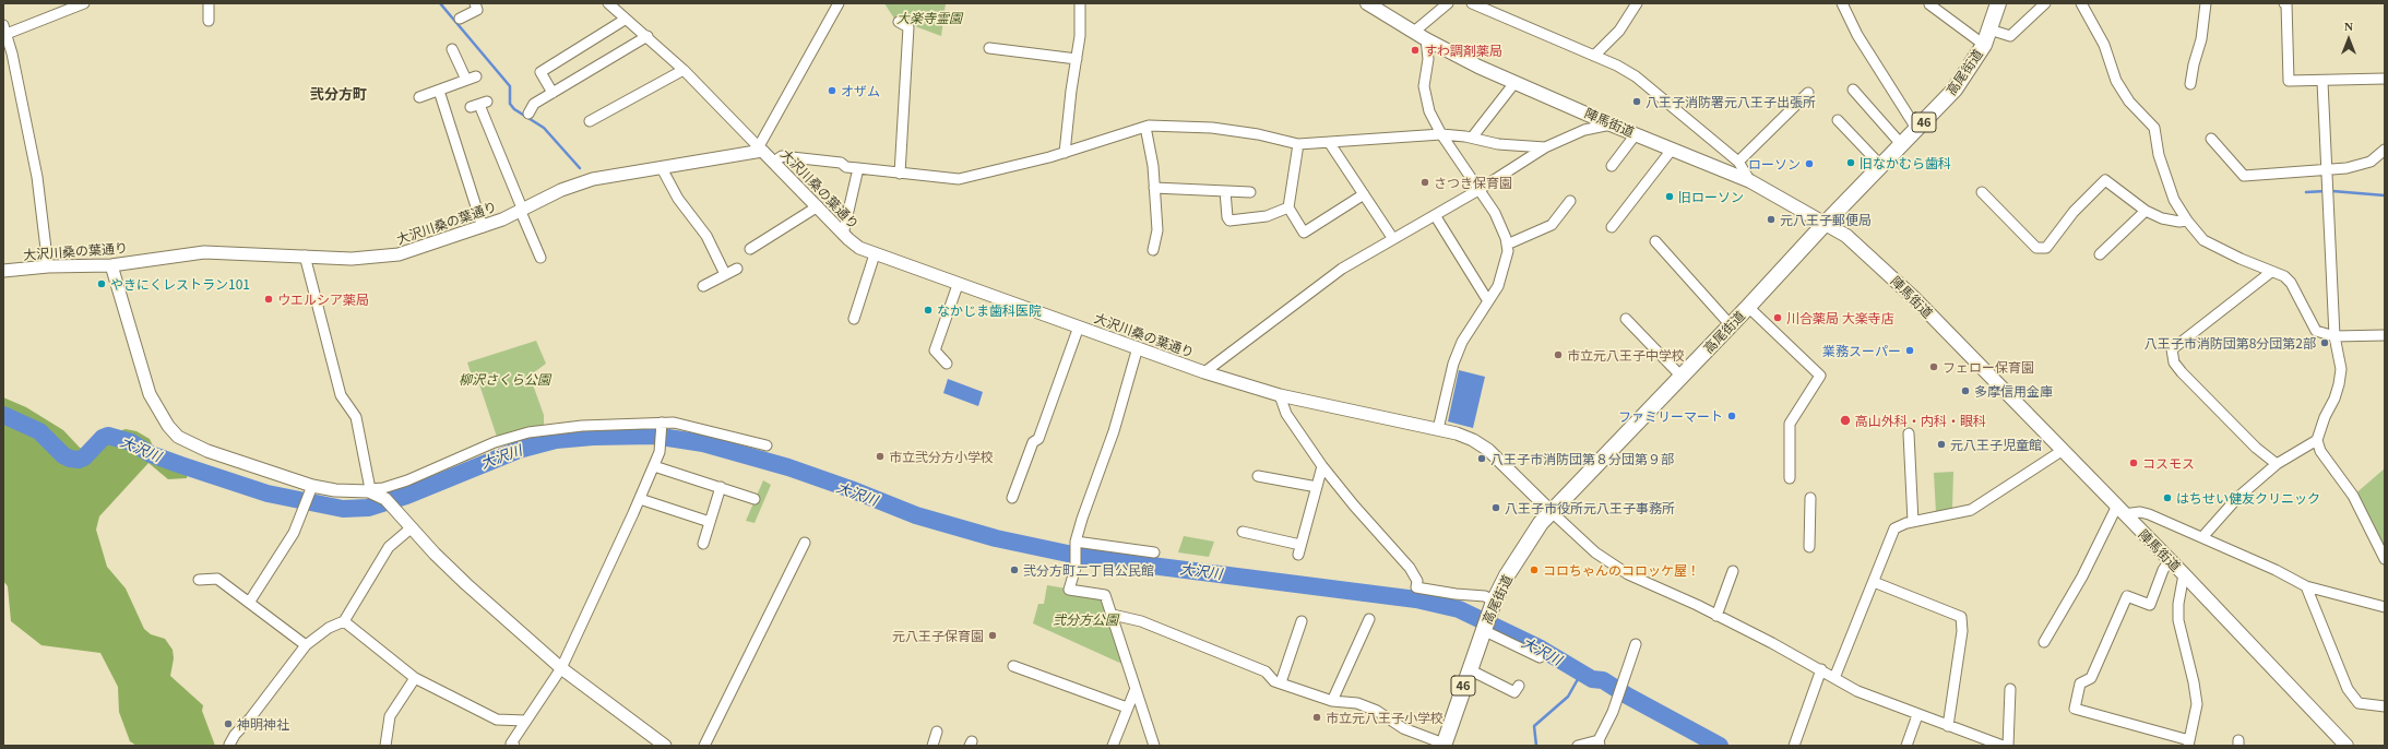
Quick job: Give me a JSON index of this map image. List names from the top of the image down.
{
  "streets": {
    "main road": ["高尾街道", "陣馬街道", "46"],
    "street": ["大沢川桑の葉通り"]
  },
  "crossings": [
    ["高尾街道", "陣馬街道"],
    ["高尾街道", "大沢川桑の葉通り"]
  ],
  "districts": ["弐分方町"],
  "water": ["大沢川"],
  "parks": ["大楽寺霊園", "柳沢さくら公園", "弐分方公園"],
  "places": [
    "すわ調剤薬局",
    "オザム",
    "八王子消防署元八王子出張所",
    "旧なかむら歯科",
    "ローソン",
    "さつき保育園",
    "旧ローソン",
    "元八王子郵便局",
    "やきにくレストラン101",
    "ウエルシア薬局",
    "なかじま歯科医院",
    "川合薬局 大楽寺店",
    "八王子市消防団第8分団第2部",
    "業務スーパー",
    "市立元八王子中学校",
    "フェロー保育園",
    "多摩信用金庫",
    "ファミリーマート",
    "高山外科・内科・眼科",
    "元八王子児童館",
    "市立弐分方小学校",
    "八王子市消防団第８分団第９部",
    "コスモス",
    "はちせい健友クリニック",
    "八王子市役所元八王子事務所",
    "弐分方町二丁目公民館",
    "コロちゃんのコロッケ屋！",
    "元八王子保育園",
    "市立元八王子小学校",
    "神明神社"
  ],
  "north": "top"
}
